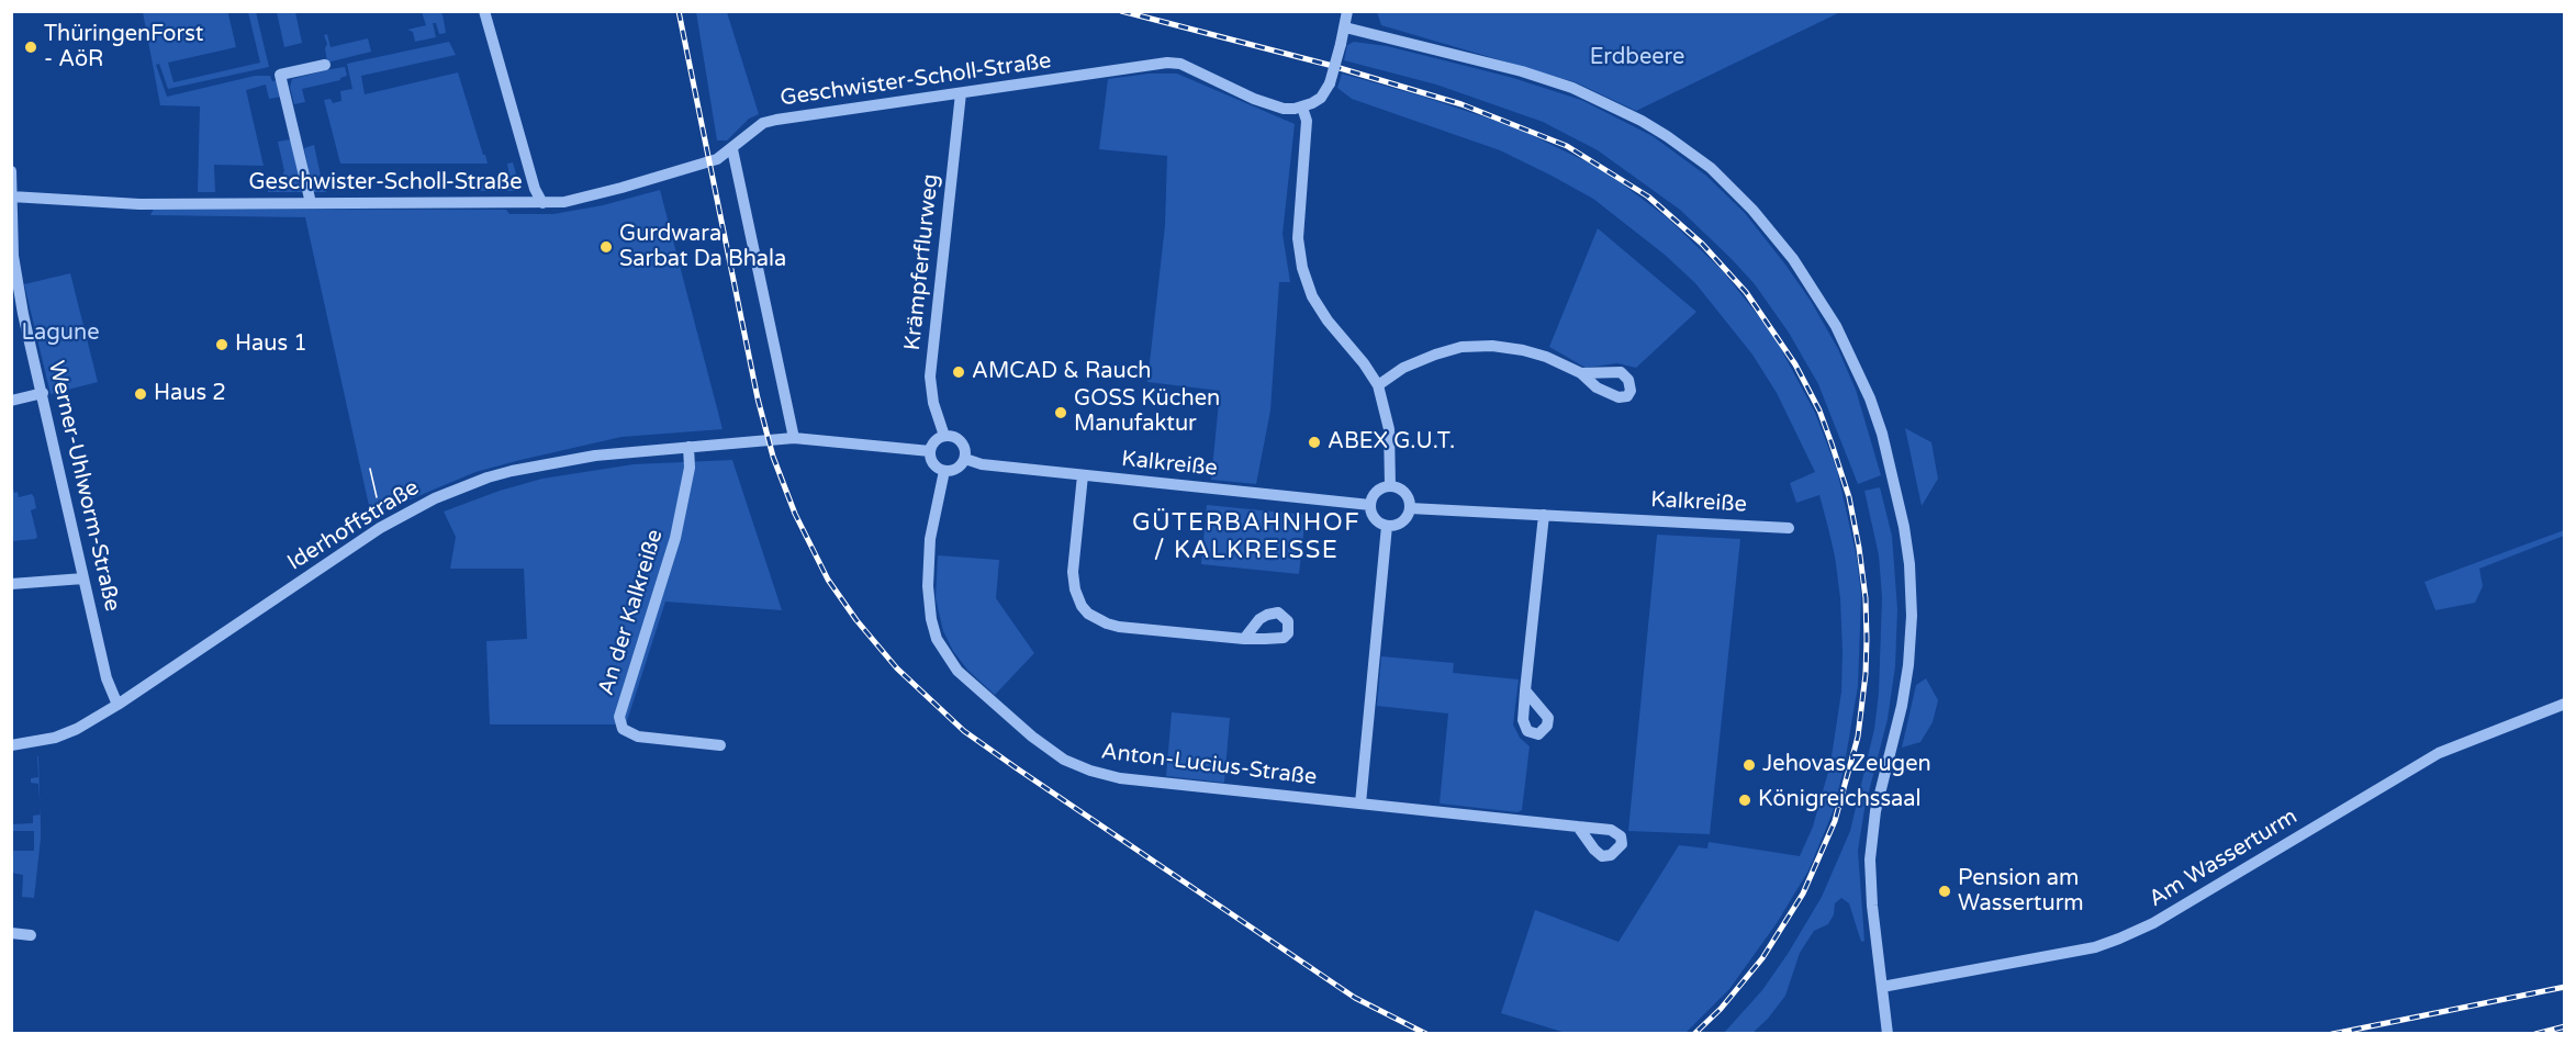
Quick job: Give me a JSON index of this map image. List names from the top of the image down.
{
  "streets": {
    "street": [
      "Geschwister-Scholl-Straße",
      "Krämpferflurweg",
      "Kalkreiße",
      "Werner-Uhlworm-Straße",
      "Iderhoffstraße",
      "An der Kalkreiße",
      "Anton-Lucius-Straße",
      "Am Wasserturm"
    ]
  },
  "crossings": [
    ["Geschwister-Scholl-Straße", "Krämpferflurweg"],
    ["Geschwister-Scholl-Straße", "Werner-Uhlworm-Straße"],
    ["Krämpferflurweg", "Kalkreiße"],
    ["Krämpferflurweg", "Anton-Lucius-Straße"],
    ["Kalkreiße", "Anton-Lucius-Straße"],
    ["Werner-Uhlworm-Straße", "Iderhoffstraße"],
    ["Iderhoffstraße", "An der Kalkreiße"]
  ],
  "districts": ["GÜTERBAHNHOF / KALKREISSE"],
  "parks": ["Erdbeere", "Lagune"],
  "places": [
    "ThüringenForst - AöR",
    "Gurdwara Sarbat Da Bhala",
    "Haus 1",
    "AMCAD & Rauch",
    "Haus 2",
    "GOSS Küchen Manufaktur",
    "ABEX G.U.T.",
    "Jehovas Zeugen",
    "Königreichssaal",
    "Pension am Wasserturm"
  ]
}
